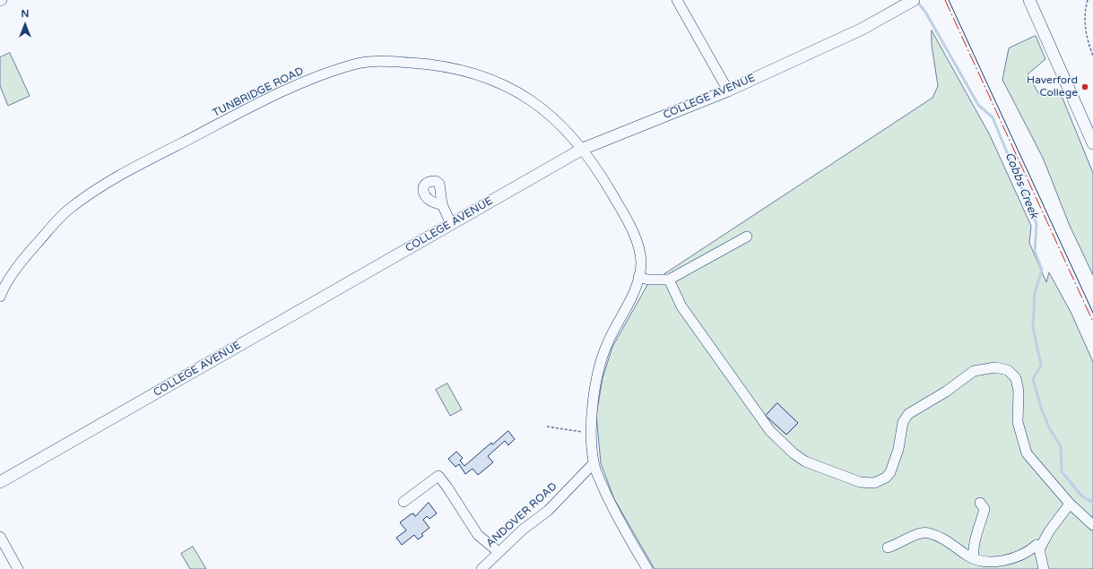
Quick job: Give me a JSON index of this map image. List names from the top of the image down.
{
  "streets": {
    "main road": ["COLLEGE AVENUE"],
    "street": ["TUNBRIDGE ROAD", "ANDOVER ROAD"]
  },
  "crossings": [
    ["TUNBRIDGE ROAD", "COLLEGE AVENUE"],
    ["TUNBRIDGE ROAD", "ANDOVER ROAD"]
  ],
  "water": ["Cobbs Creek"],
  "places": ["Haverford College"],
  "north": "top"
}
